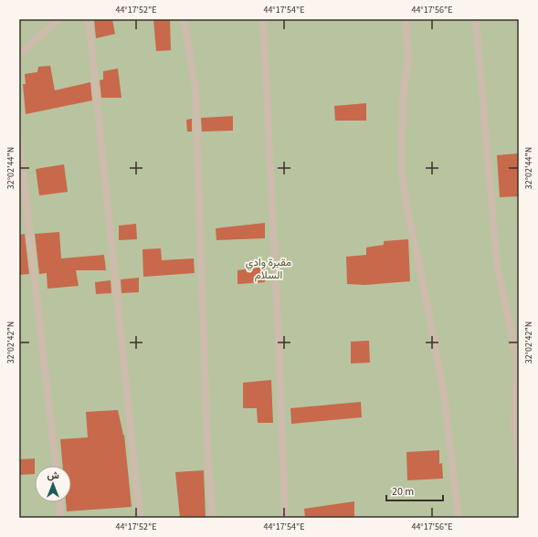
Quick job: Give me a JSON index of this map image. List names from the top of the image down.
{
  "parks": ["مقبرة وادي السلام"],
  "scale_bar": "20 m",
  "north": "top",
  "coordinates": [
    "44°17'52\"E",
    "44°17'54\"E",
    "44°17'56\"E",
    "32°02'44\"N",
    "32°02'42\"N"
  ]
}
